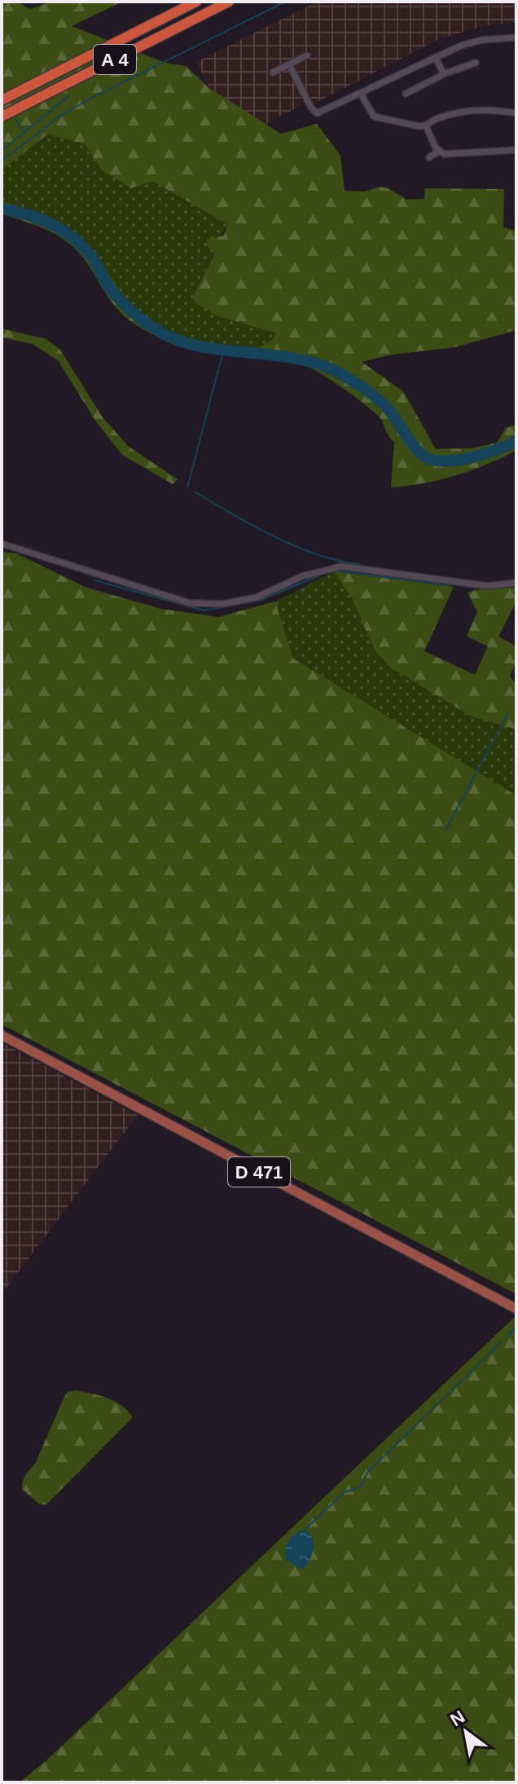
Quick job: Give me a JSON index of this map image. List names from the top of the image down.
{
  "streets": {
    "highway": ["A 4"],
    "main road": ["D 471"]
  },
  "north": "top left"
}
